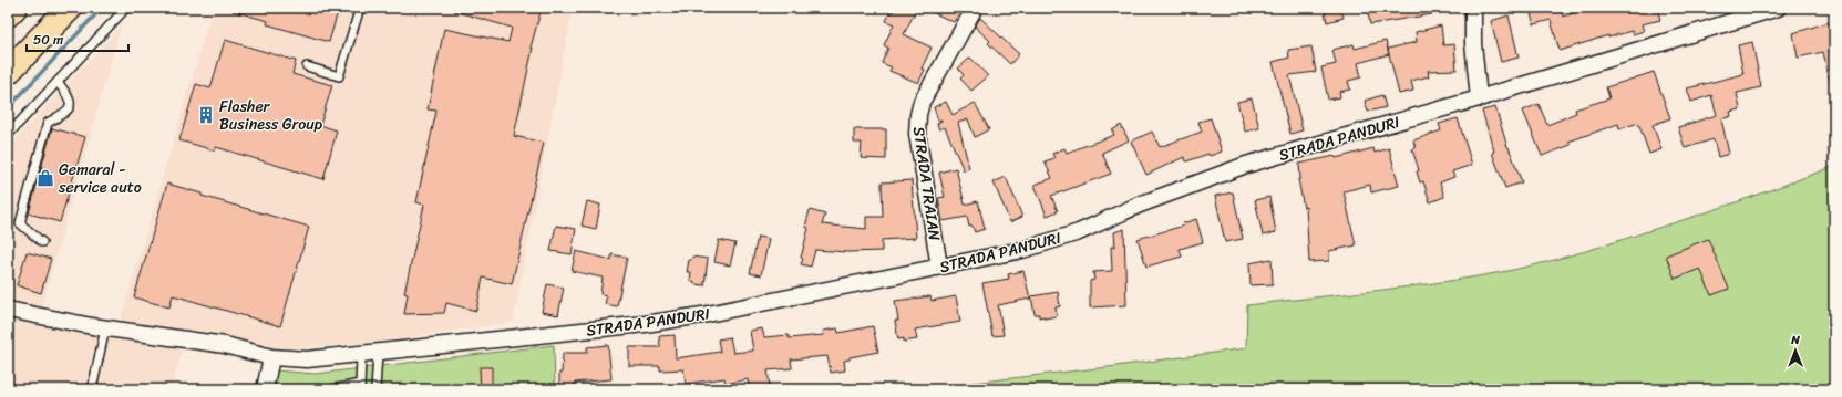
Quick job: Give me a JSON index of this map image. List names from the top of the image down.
{
  "streets": {
    "street": ["STRADA PANDURI", "STRADA TRAIAN"]
  },
  "crossings": [
    ["STRADA PANDURI", "STRADA TRAIAN"]
  ],
  "places": {
    "building": ["Flasher Business Group"],
    "shop": ["Gemaral - service auto"]
  },
  "scale_bar": "50 m",
  "north": "top"
}
